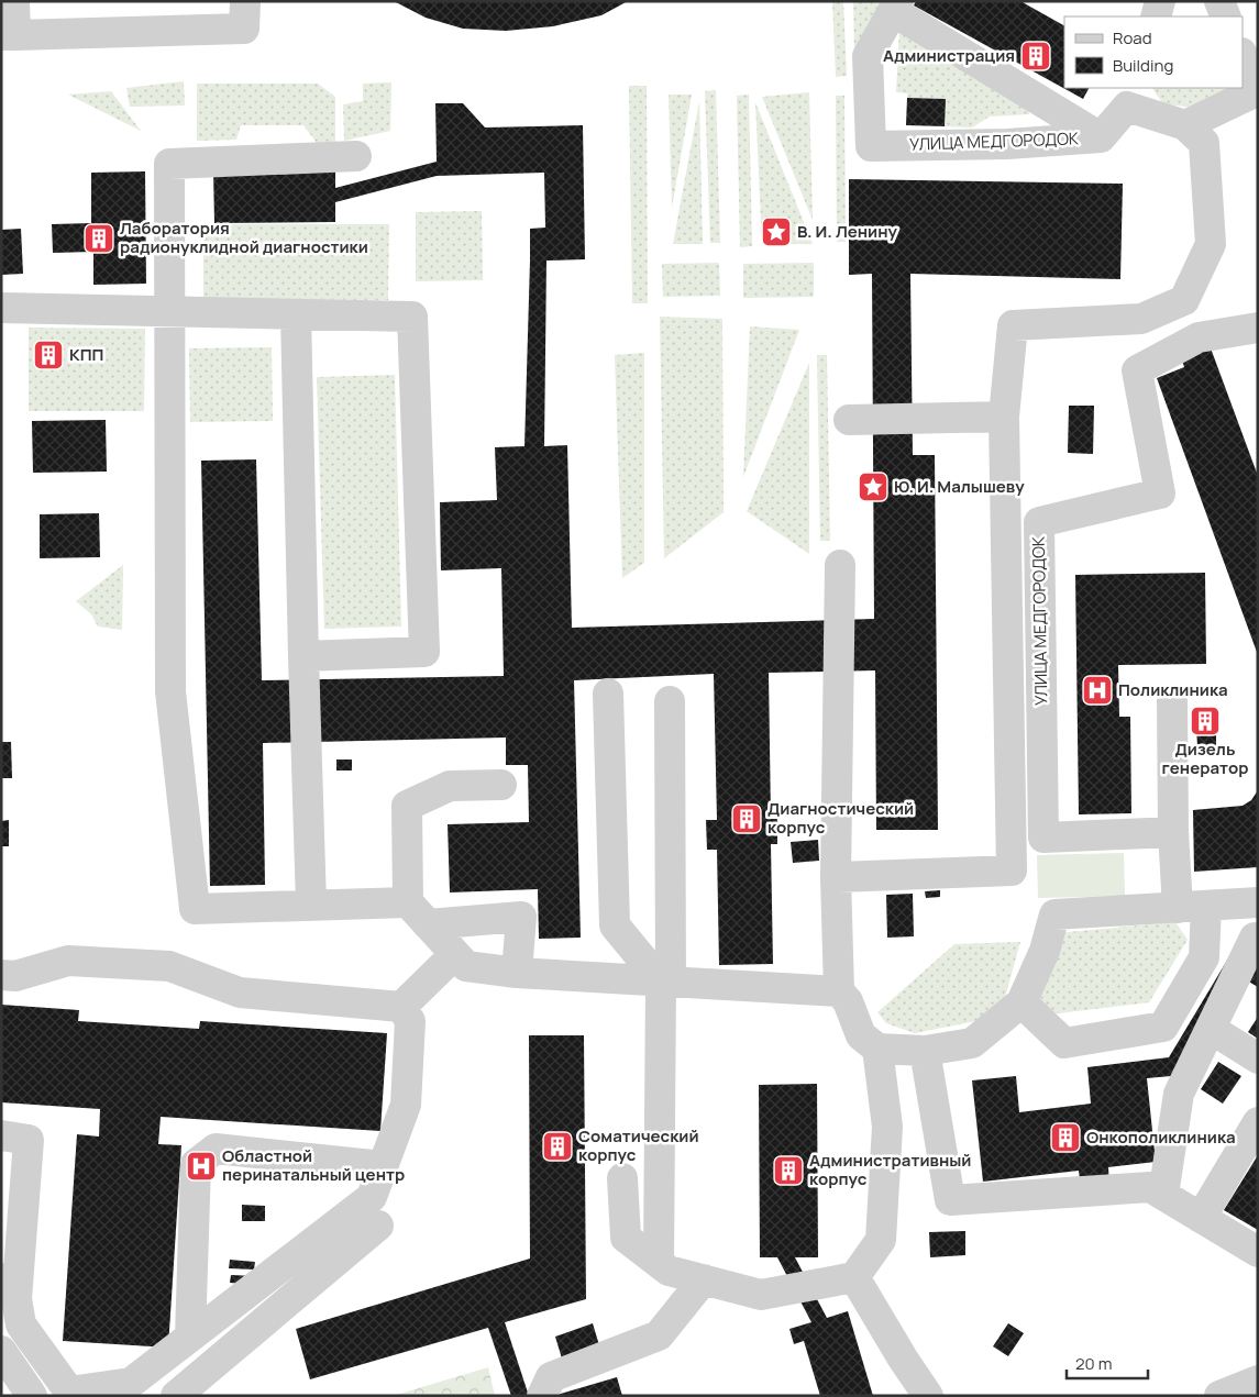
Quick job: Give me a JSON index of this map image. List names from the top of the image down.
{
  "streets": {
    "street": ["УЛИЦА МЕДГОРОДОК"]
  },
  "places": {
    "building": [
      "Администрация",
      "Лаборатория радионуклидной диагностики",
      "КПП",
      "Дизель генератор",
      "Диагностический корпус",
      "Онкополиклиника",
      "Соматический корпус",
      "Административный корпус"
    ],
    "place": ["В. И. Ленину", "Ю. И. Малышеву"],
    "hospital": ["Поликлиника", "Областной перинатальный центр"]
  },
  "legend": ["Road", "Building"],
  "scale_bar": "20 m"
}
